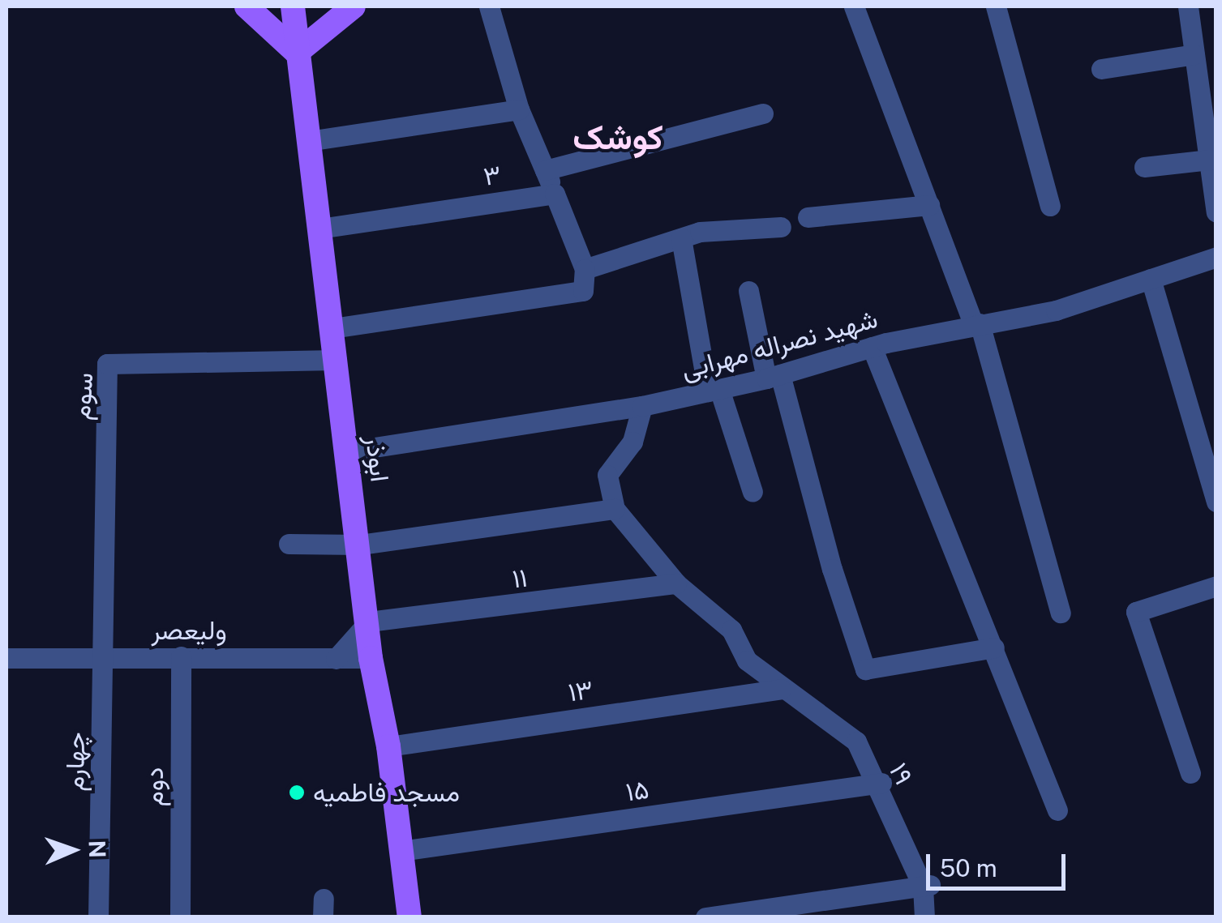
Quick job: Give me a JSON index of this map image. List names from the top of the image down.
{
  "streets": {
    "main road": ["ابوذر"],
    "street": [
      "۳",
      "شهید نصراله مهرابی",
      "سوم",
      "۱۱",
      "ولیعصر",
      "۱۳",
      "چهارم",
      "۱۹",
      "دوم",
      "۱۵"
    ]
  },
  "crossings": [
    ["۳", "ابوذر"],
    ["شهید نصراله مهرابی", "ابوذر"],
    ["سوم", "ابوذر"],
    ["سوم", "ولیعصر"],
    ["سوم", "چهارم"],
    ["ابوذر", "۱۱"],
    ["ابوذر", "ولیعصر"],
    ["ابوذر", "۱۳"],
    ["ابوذر", "۱۵"],
    ["۱۱", "۱۹"],
    ["ولیعصر", "چهارم"],
    ["ولیعصر", "دوم"],
    ["۱۳", "۱۹"],
    ["۱۹", "۱۵"]
  ],
  "districts": ["کوشک"],
  "places": ["مسجد فاطمیه"],
  "scale_bar": "50 m",
  "north": "right"
}
